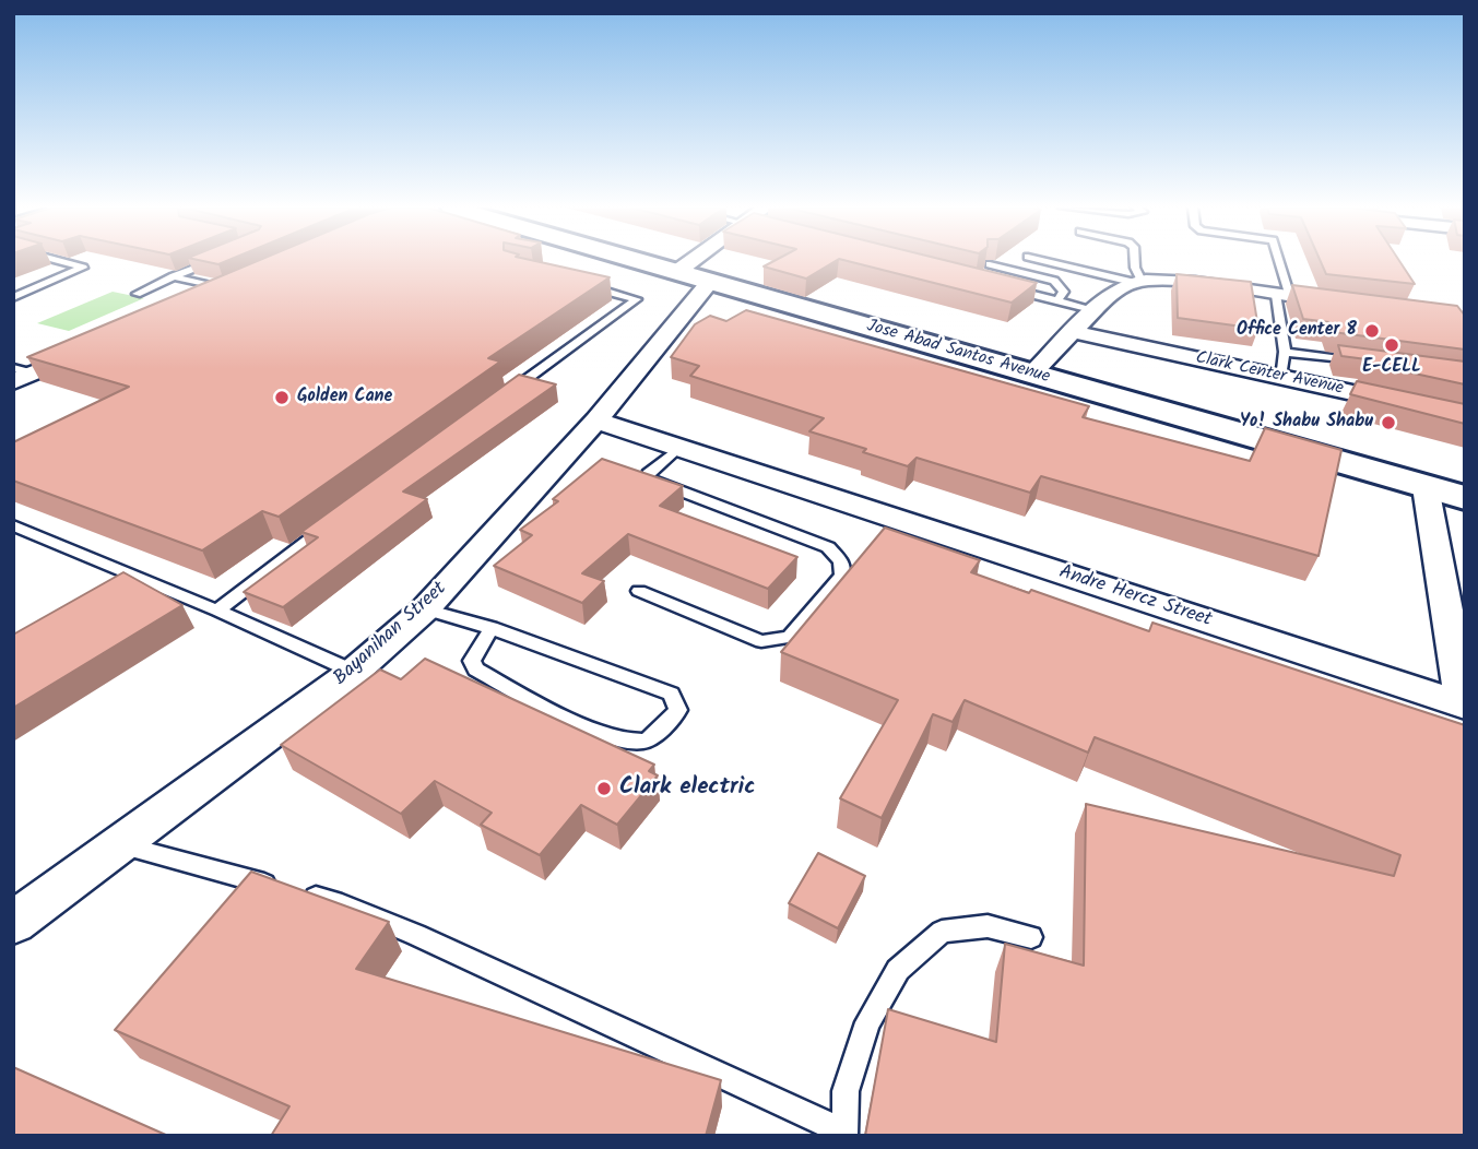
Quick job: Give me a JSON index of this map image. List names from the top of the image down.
{
  "streets": {
    "main road": ["Jose Abad Santos Avenue"],
    "street": ["Clark Center Avenue", "Andre Hercz Street", "Bayanihan Street"]
  },
  "crossings": [
    ["Jose Abad Santos Avenue", "Andre Hercz Street"],
    ["Jose Abad Santos Avenue", "Bayanihan Street"],
    ["Andre Hercz Street", "Bayanihan Street"]
  ],
  "places": [
    "Office Center 8",
    "E-CELL",
    "Golden Cane",
    "Yo! Shabu Shabu",
    "Clark electric"
  ]
}
